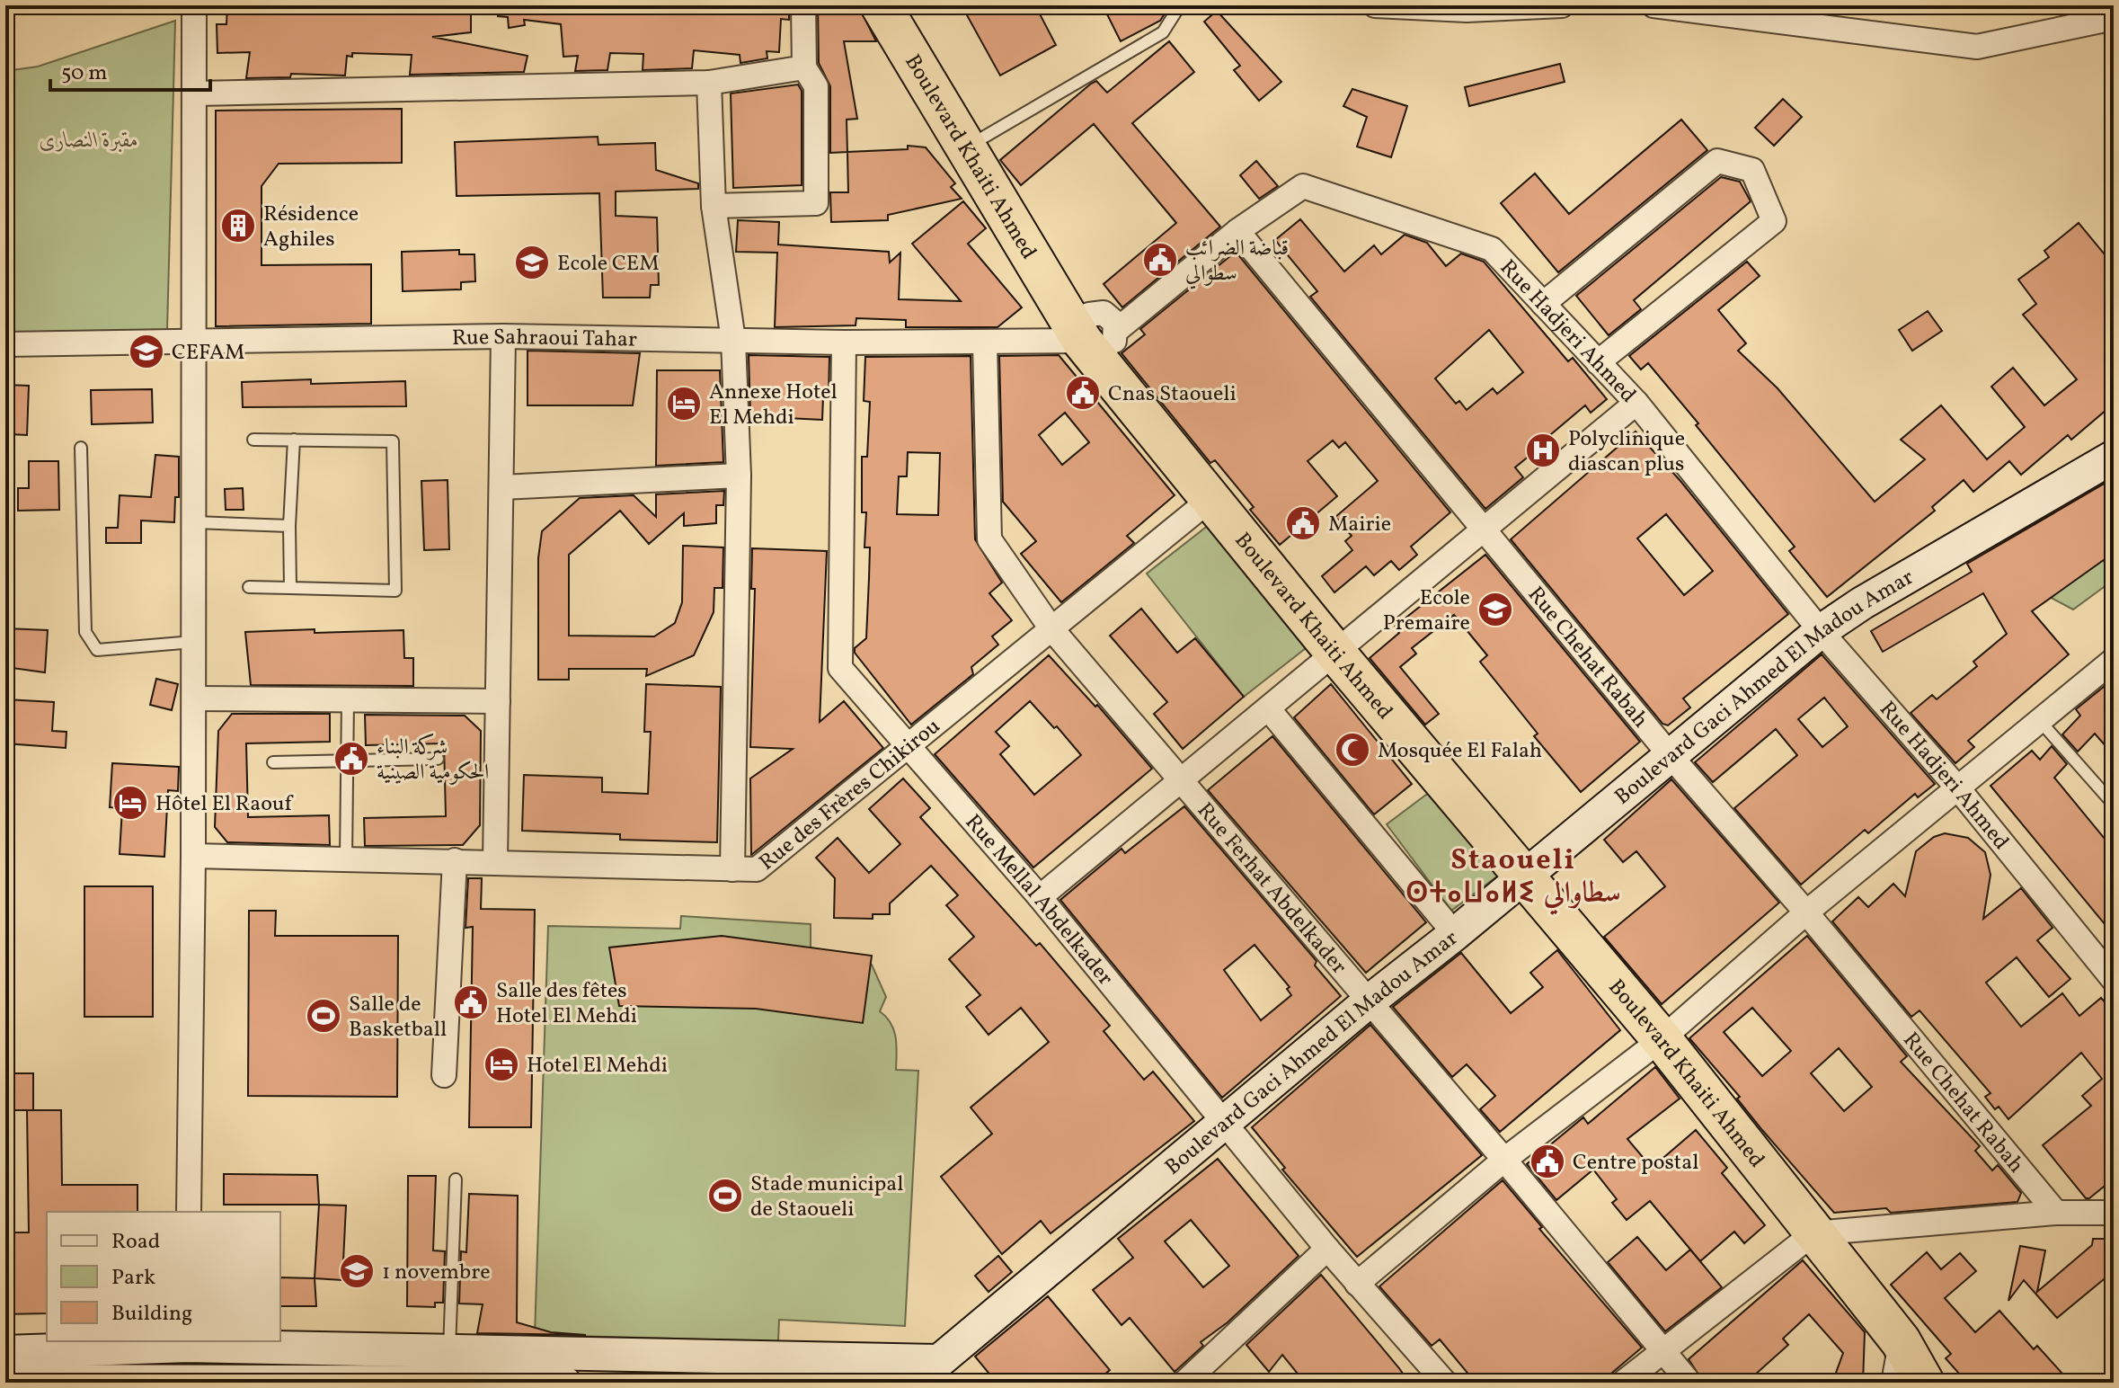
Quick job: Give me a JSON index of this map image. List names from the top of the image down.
{
  "streets": {
    "highway": ["Boulevard Khaiti Ahmed"],
    "main road": ["Boulevard Gaci Ahmed El Madou Amar"],
    "street": [
      "Rue Hadjeri Ahmed",
      "Rue Sahraoui Tahar",
      "Rue Chehat Rabah",
      "Rue des Frères Chikirou",
      "Rue Ferhat Abdelkader",
      "Rue Mellal Abdelkader"
    ]
  },
  "crossings": [
    ["Boulevard Khaiti Ahmed", "Rue Hadjeri Ahmed"],
    ["Boulevard Khaiti Ahmed", "Rue Sahraoui Tahar"],
    ["Boulevard Khaiti Ahmed", "Boulevard Gaci Ahmed El Madou Amar"],
    ["Boulevard Khaiti Ahmed", "Rue des Frères Chikirou"],
    ["Rue Hadjeri Ahmed", "Rue Sahraoui Tahar"],
    ["Rue Hadjeri Ahmed", "Rue Chehat Rabah"],
    ["Rue Hadjeri Ahmed", "Boulevard Gaci Ahmed El Madou Amar"],
    ["Rue Sahraoui Tahar", "Rue Ferhat Abdelkader"],
    ["Rue Sahraoui Tahar", "Rue Mellal Abdelkader"],
    ["Rue Chehat Rabah", "Boulevard Gaci Ahmed El Madou Amar"],
    ["Boulevard Gaci Ahmed El Madou Amar", "Rue Ferhat Abdelkader"],
    ["Boulevard Gaci Ahmed El Madou Amar", "Rue Mellal Abdelkader"],
    ["Rue des Frères Chikirou", "Rue Ferhat Abdelkader"],
    ["Rue des Frères Chikirou", "Rue Mellal Abdelkader"]
  ],
  "districts": ["Staoueli ⵙⵜⴰⵡⴰⵍⵉ سطاوالي"],
  "parks": ["مقبرة النصارى"],
  "places": {
    "building": ["Résidence Aghiles"],
    "public building": [
      "قباضة الضرائب سطوالي",
      "Cnas Staoueli",
      "Mairie",
      "شركة البناء الحكومية الصينية",
      "Salle des fêtes Hotel El Mehdi",
      "Centre postal"
    ],
    "school or university": [
      "Ecole CEM",
      "CEFAM",
      "Ecole Premaire",
      "1 novembre"
    ],
    "hotel": ["Annexe Hotel El Mehdi", "Hôtel El Raouf", "Hotel El Mehdi"],
    "hospital": ["Polyclinique diascan plus"],
    "mosque": ["Mosquée El Falah"],
    "sports": ["Salle de Basketball", "Stade municipal de Staoueli"]
  },
  "legend": ["Road", "Park", "Building"],
  "scale_bar": "50 m"
}
